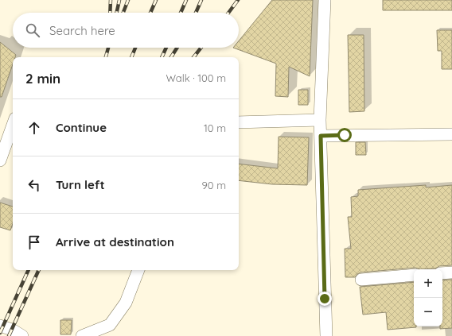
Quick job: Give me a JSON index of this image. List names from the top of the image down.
{
  "page": {
    "search": "Search here",
    "heading": ["2 min", "Walk · 100 m"],
    "list": [
      ["Continue", "10 m"],
      ["Turn left", "90 m"],
      "Arrive at destination"
    ],
    "map_buttons": ["+", "−"]
  }
}
